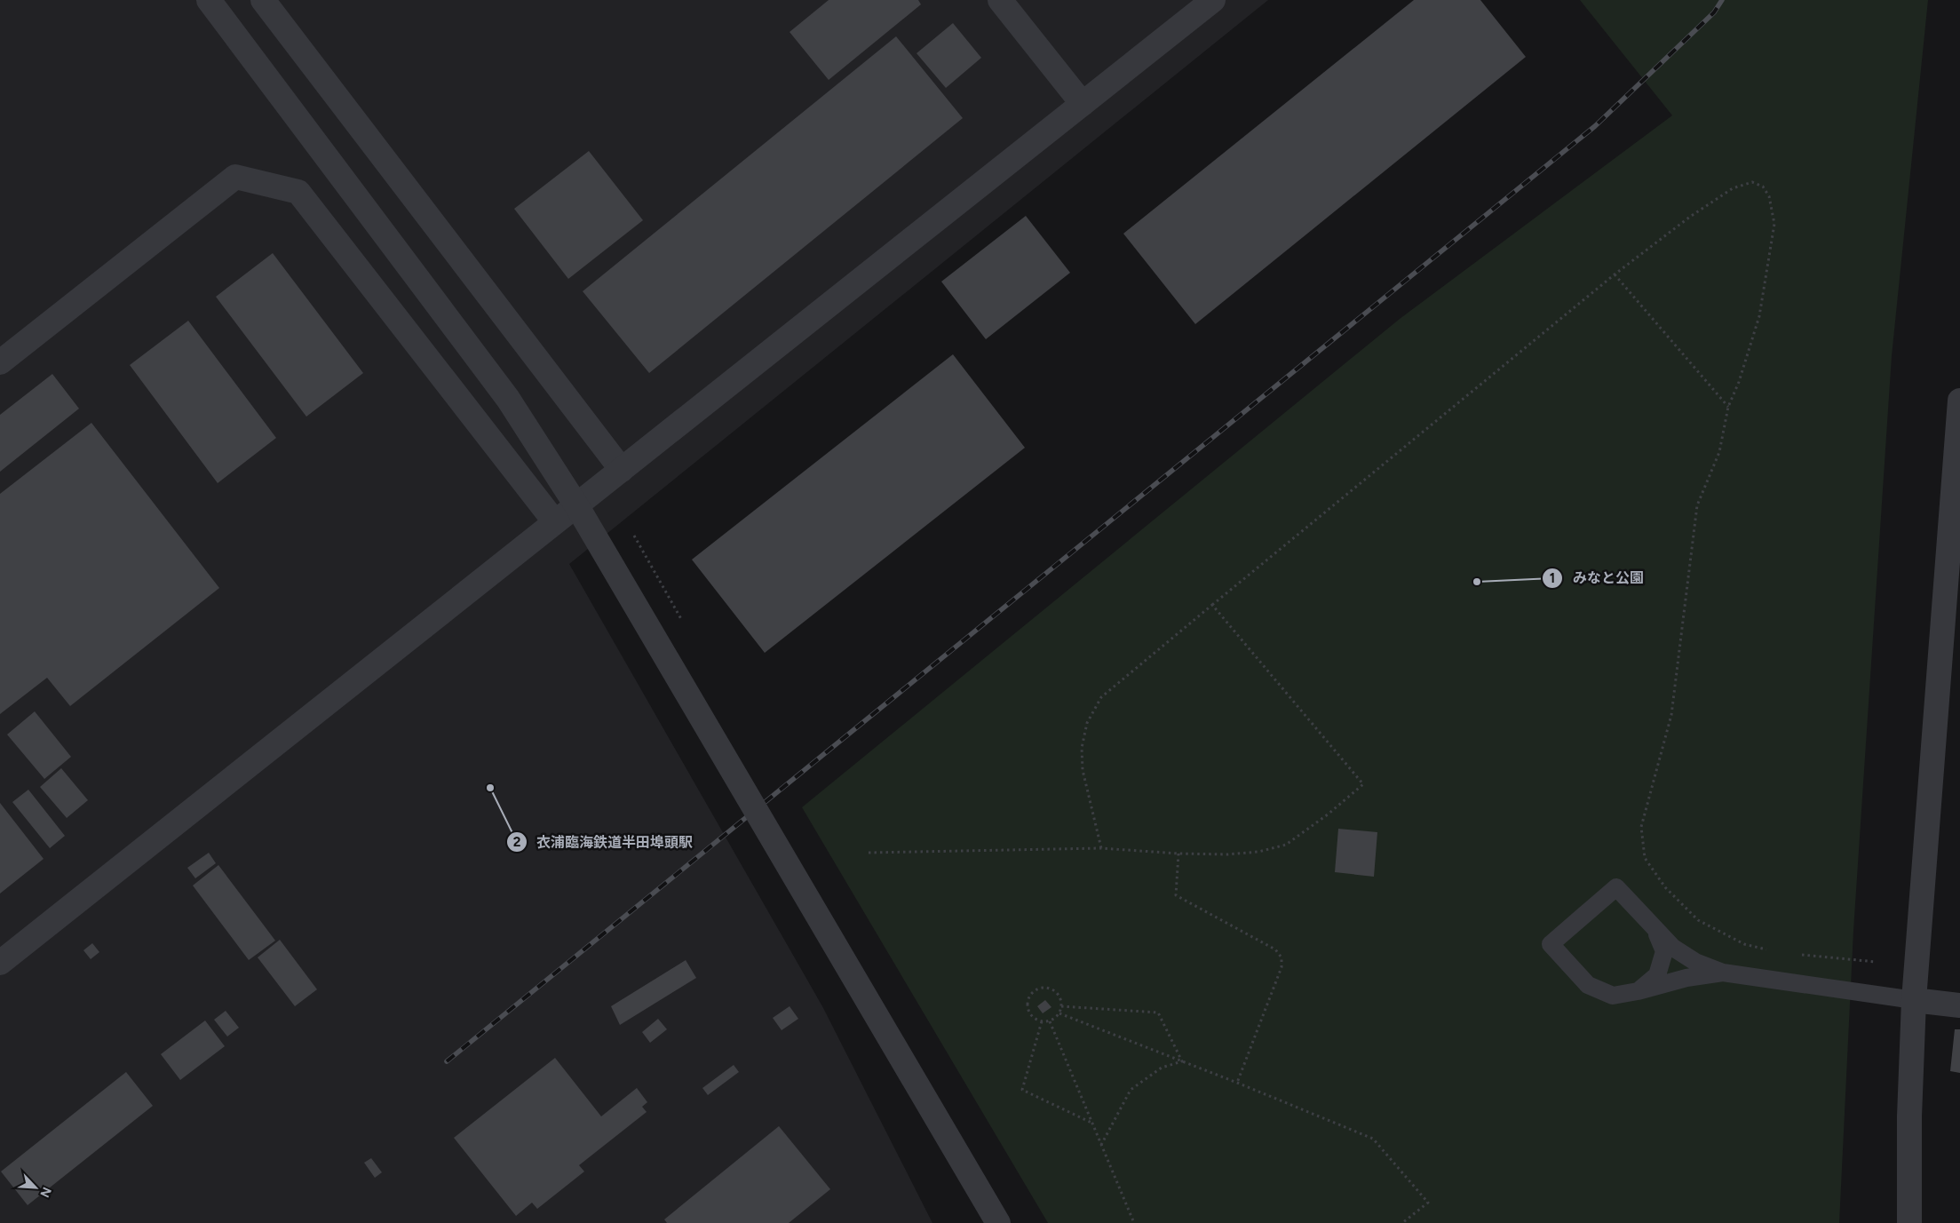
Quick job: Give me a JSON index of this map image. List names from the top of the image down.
{
  "places": ["みなと公園", "衣浦臨海鉄道半田埠頭駅"],
  "north": "bottom right"
}
